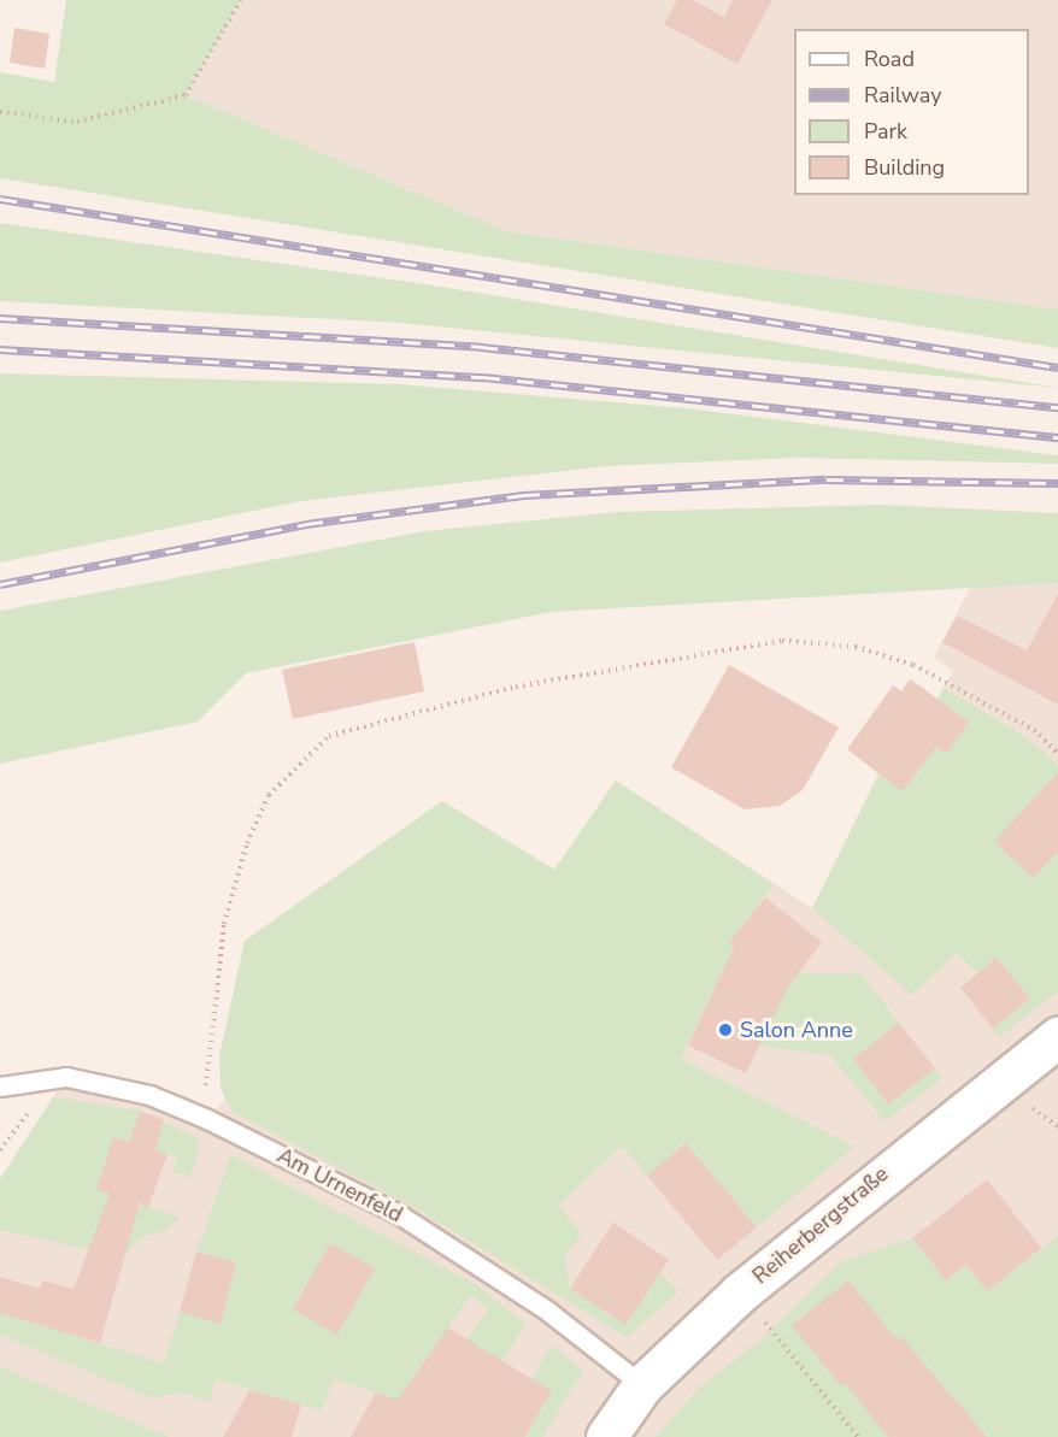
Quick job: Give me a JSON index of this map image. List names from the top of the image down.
{
  "streets": {
    "street": ["Reiherbergstraße"],
    "lane": ["Am Urnenfeld"]
  },
  "crossings": [
    ["Am Urnenfeld", "Reiherbergstraße"]
  ],
  "places": ["Salon Anne"],
  "legend": [
    "Road",
    "Railway",
    "Park",
    "Building"
  ]
}
